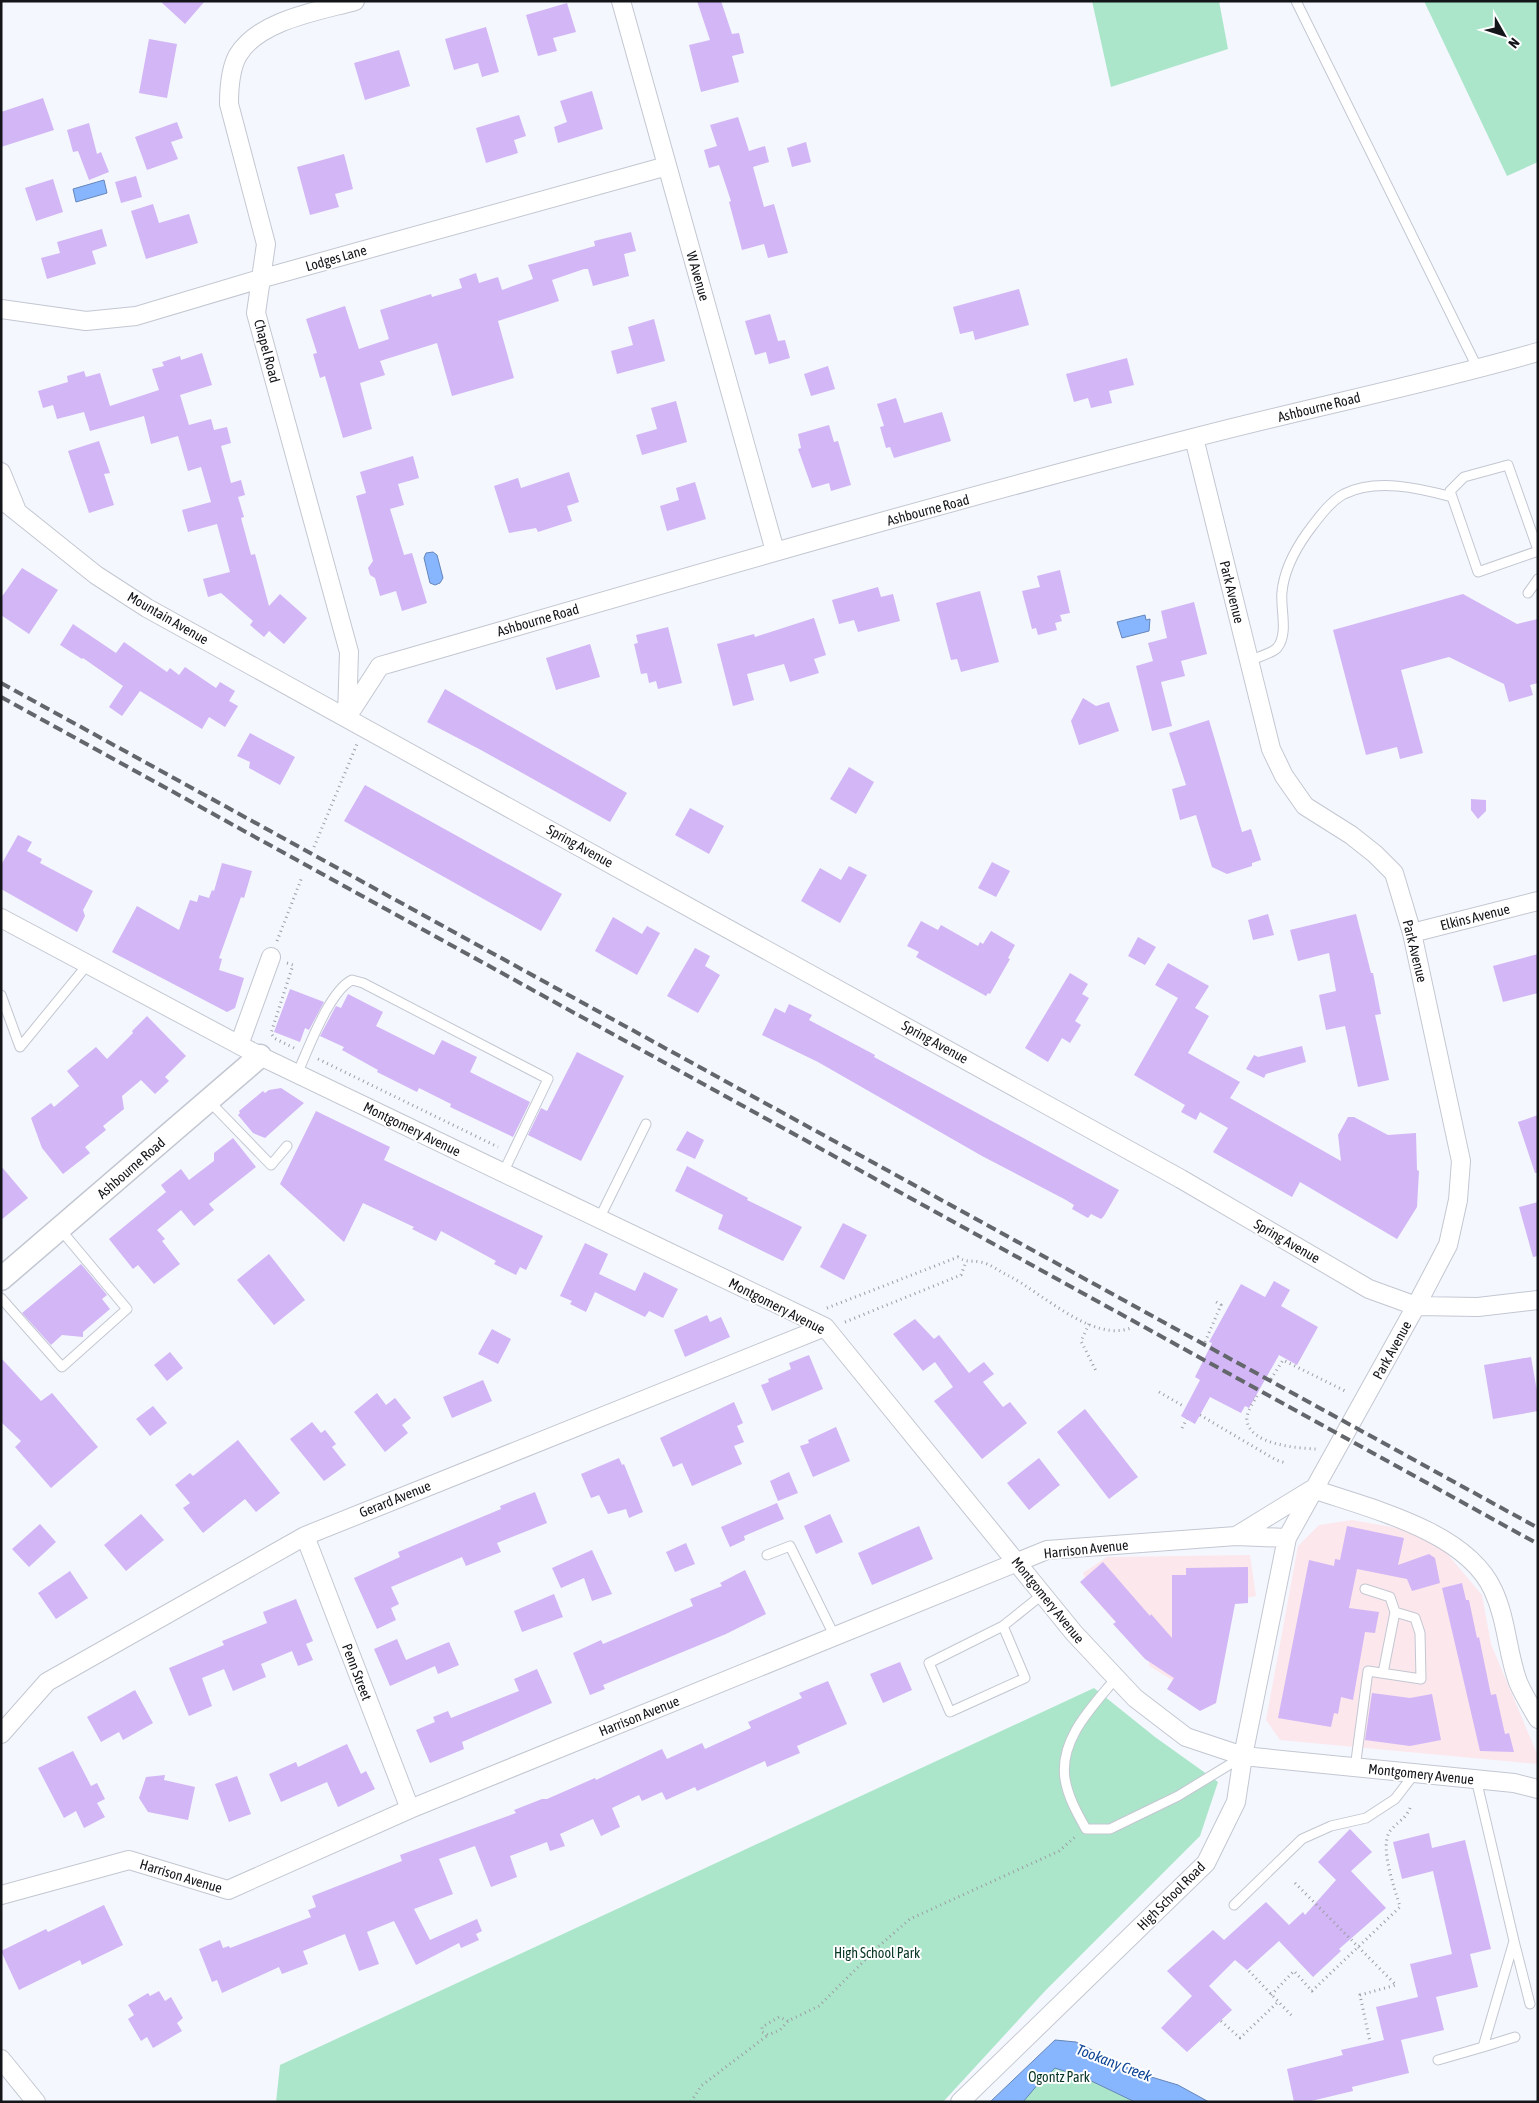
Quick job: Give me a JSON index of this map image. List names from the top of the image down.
{
  "streets": {
    "street": [
      "Lodges Lane",
      "W Avenue",
      "Chapel Road",
      "Ashbourne Road",
      "Park Avenue",
      "Mountain Avenue",
      "Spring Avenue",
      "Elkins Avenue",
      "Montgomery Avenue",
      "Gerard Avenue",
      "Harrison Avenue",
      "Penn Street",
      "High School Road"
    ]
  },
  "crossings": [
    ["Lodges Lane", "W Avenue"],
    ["Lodges Lane", "Chapel Road"],
    ["W Avenue", "Ashbourne Road"],
    ["Chapel Road", "Ashbourne Road"],
    ["Chapel Road", "Mountain Avenue"],
    ["Chapel Road", "Spring Avenue"],
    ["Ashbourne Road", "Park Avenue"],
    ["Ashbourne Road", "Mountain Avenue"],
    ["Ashbourne Road", "Spring Avenue"],
    ["Ashbourne Road", "Montgomery Avenue"],
    ["Park Avenue", "Spring Avenue"],
    ["Park Avenue", "Elkins Avenue"],
    ["Park Avenue", "Harrison Avenue"],
    ["Park Avenue", "High School Road"],
    ["Mountain Avenue", "Spring Avenue"],
    ["Montgomery Avenue", "Gerard Avenue"],
    ["Montgomery Avenue", "Harrison Avenue"],
    ["Montgomery Avenue", "High School Road"],
    ["Gerard Avenue", "Penn Street"],
    ["Harrison Avenue", "Penn Street"],
    ["Harrison Avenue", "High School Road"]
  ],
  "water": ["Tookany Creek"],
  "parks": ["High School Park", "Ogontz Park"],
  "north": "bottom right"
}
